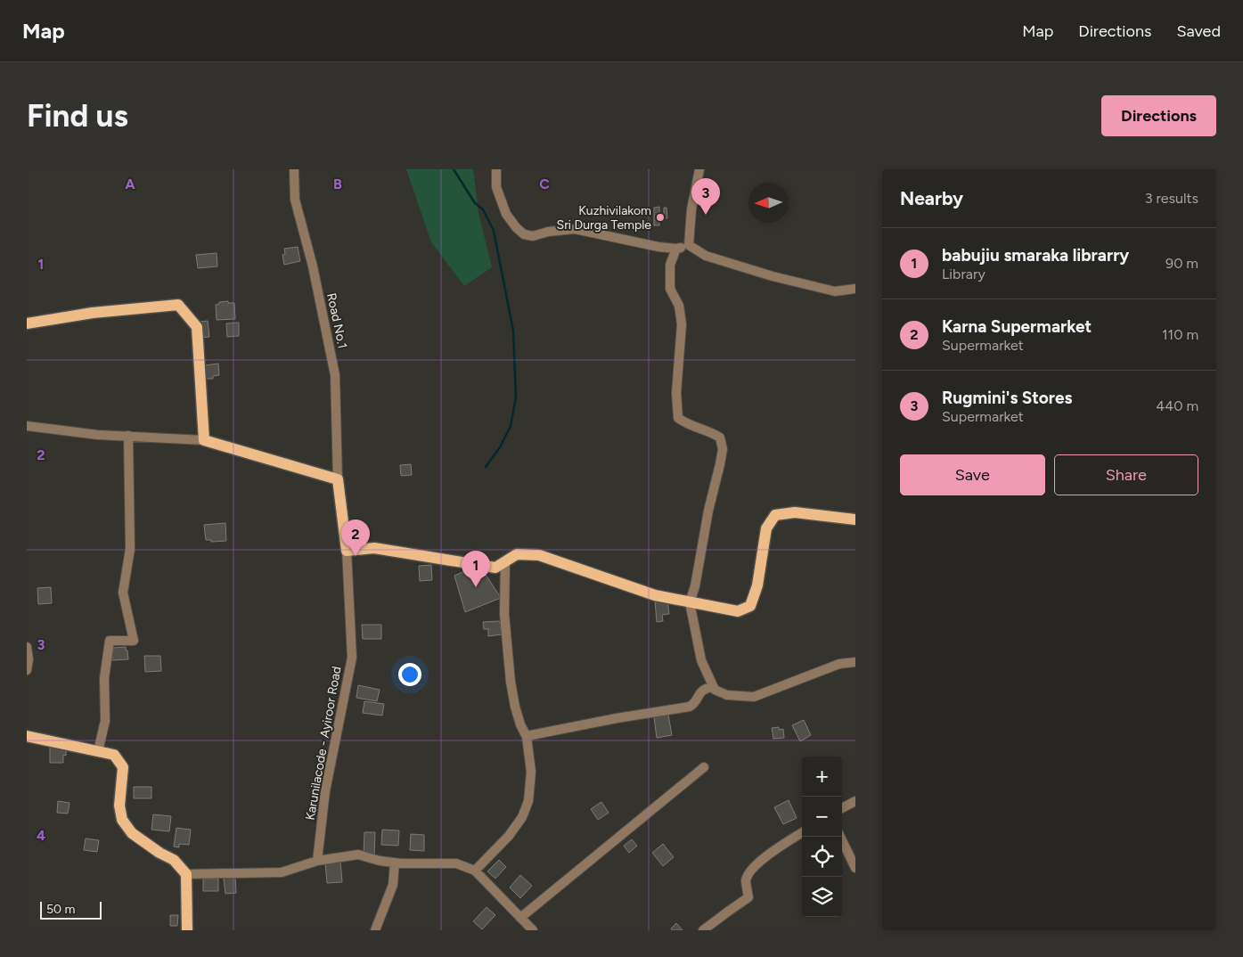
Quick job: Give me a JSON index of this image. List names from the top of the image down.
{
  "streets": {
    "street": ["Road No.1", "Karunilacode - Ayiroor Road"]
  },
  "places": ["Kuzhivilakom Sri Durga Temple"],
  "scale_bar": "50 m",
  "north": "left",
  "page": {
    "header": "Map",
    "nav": ["Map", "Directions", "Saved"],
    "buttons": [
      "Directions",
      ["Save", "Share"]
    ],
    "title": "Find us",
    "heading": ["Nearby", "3 results"],
    "pins": ["3", "2", "1"],
    "list": [
      {
        "mark": "1",
        "name": "babujiu smaraka librarry",
        "note": "Library",
        "value": "90 m"
      },
      {
        "mark": "2",
        "name": "Karna Supermarket",
        "note": "Supermarket",
        "value": "110 m"
      },
      {
        "mark": "3",
        "name": "Rugmini's Stores",
        "note": "Supermarket",
        "value": "440 m"
      }
    ],
    "map_buttons": ["+", "−"],
    "scale": "50 m"
  },
  "grid": {
    "columns": ["A", "B", "C"],
    "rows": [
      "1",
      "2",
      "3",
      "4"
    ]
  }
}
